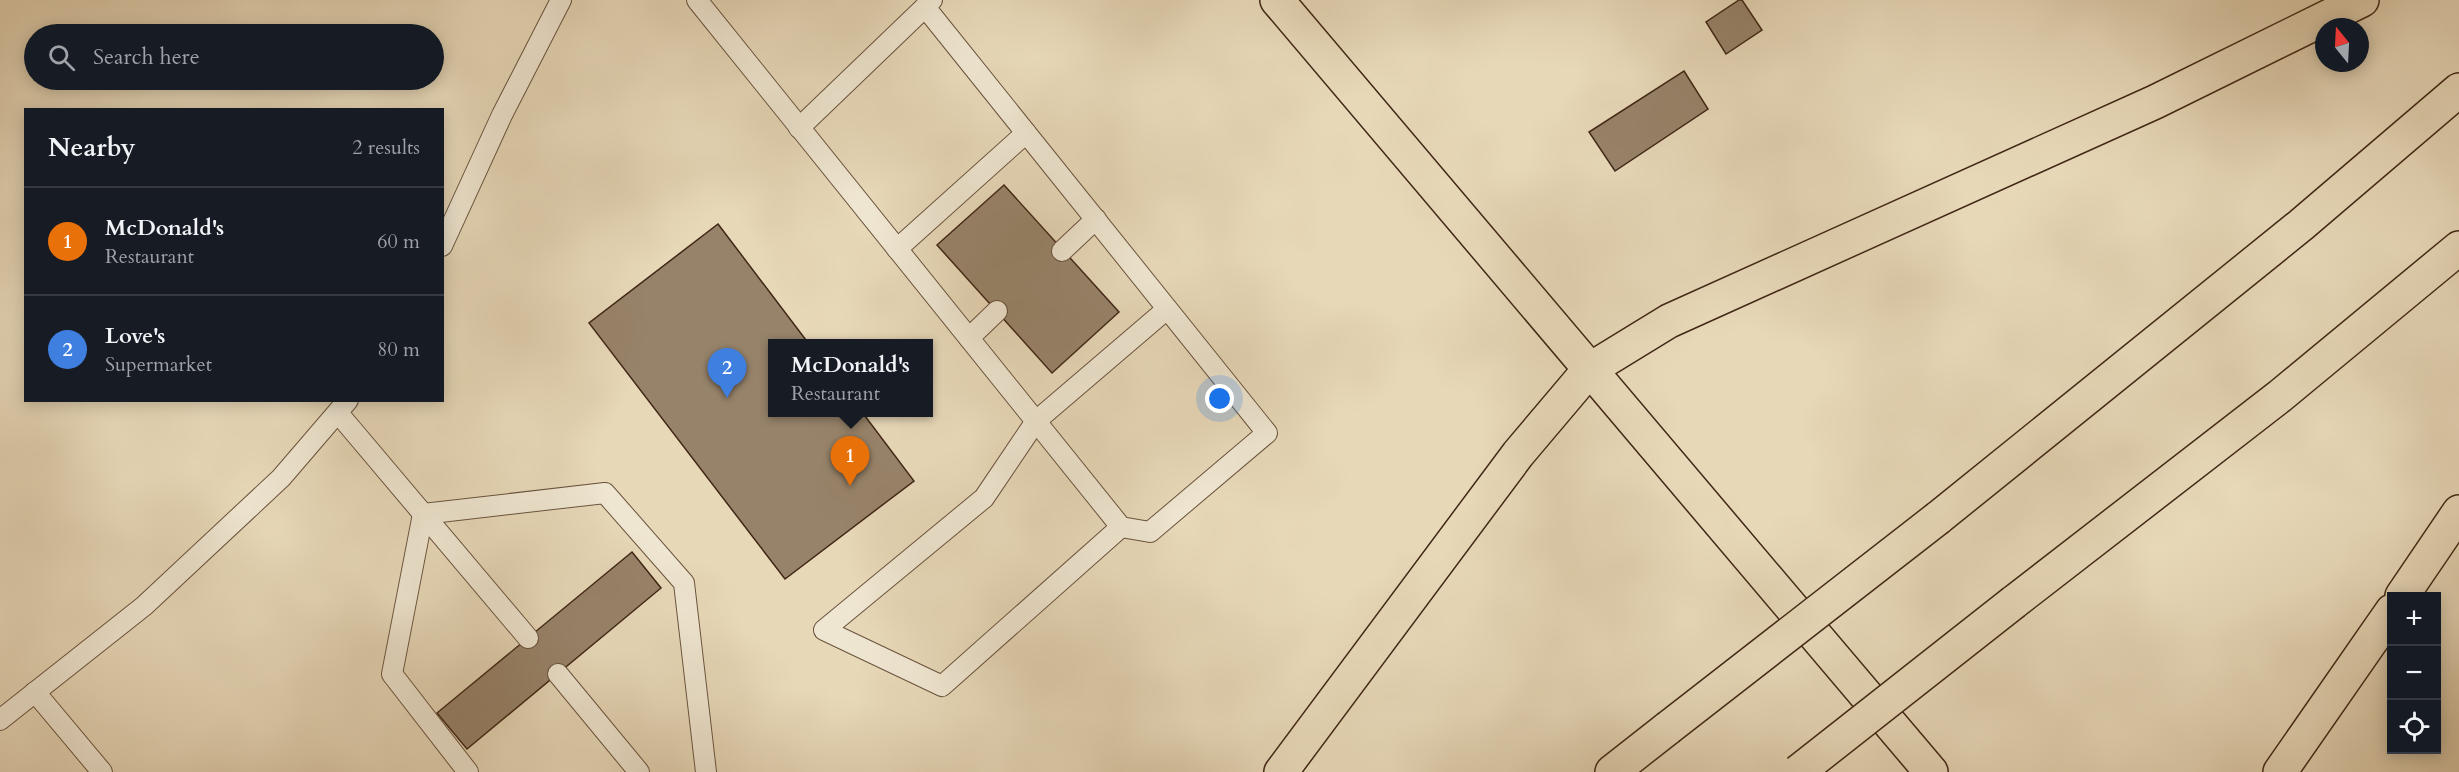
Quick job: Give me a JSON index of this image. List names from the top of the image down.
{
  "north": "top",
  "page": {
    "search": "Search here",
    "heading": ["Nearby", "2 results"],
    "list": [
      {
        "mark": "1",
        "name": "McDonald's",
        "note": "Restaurant",
        "value": "60 m"
      },
      {
        "mark": "2",
        "name": "Love's",
        "note": "Supermarket",
        "value": "80 m"
      }
    ],
    "popup": ["McDonald's", "Restaurant"],
    "pins": ["2", "1"],
    "map_buttons": ["+", "−"]
  }
}
